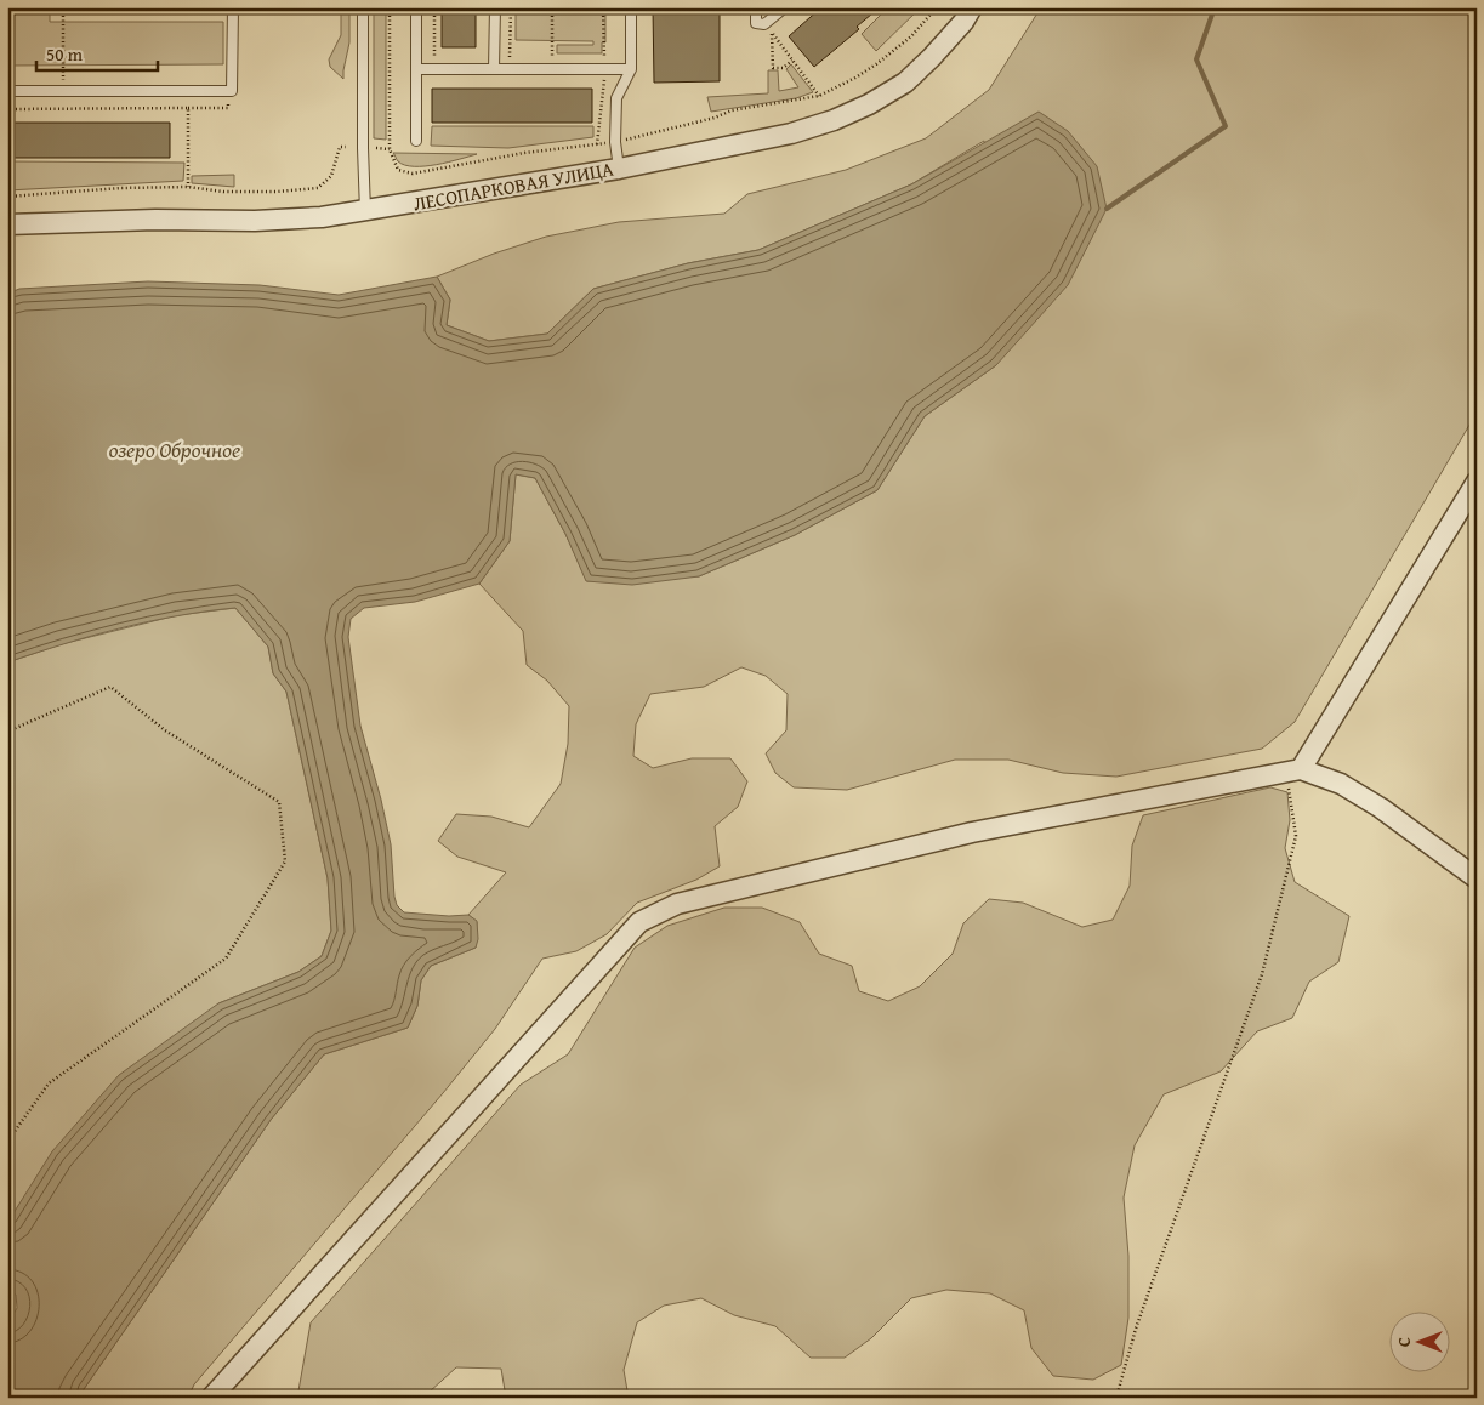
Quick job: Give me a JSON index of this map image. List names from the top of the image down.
{
  "streets": {
    "street": ["ЛЕСОПАРКОВАЯ УЛИЦА"]
  },
  "water": ["озеро Оброчное"],
  "scale_bar": "50 m",
  "north": "left"
}
